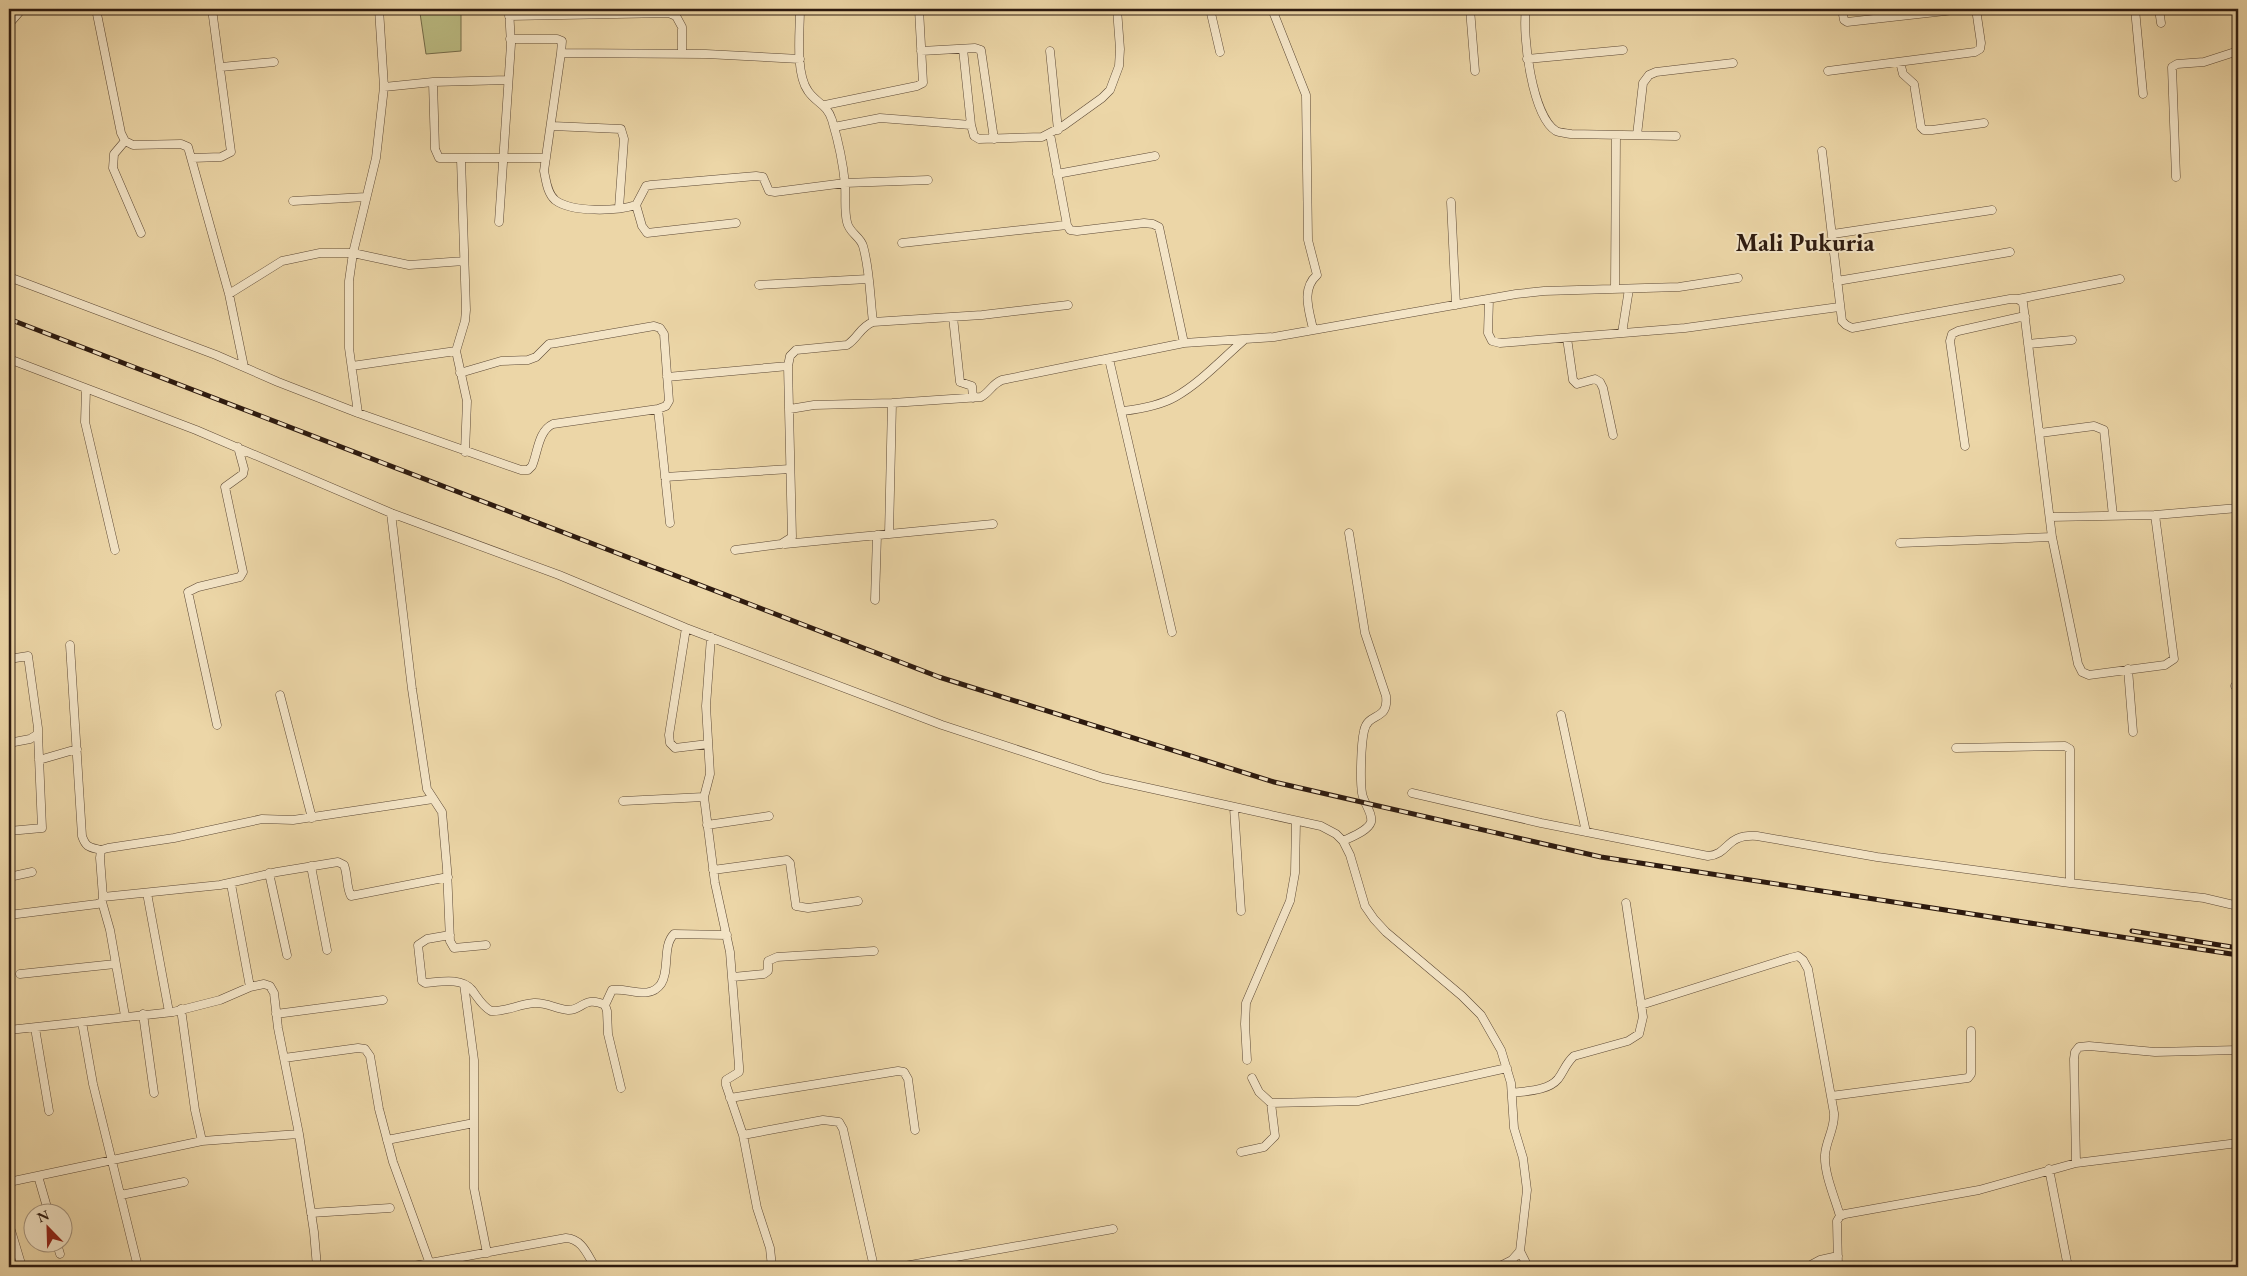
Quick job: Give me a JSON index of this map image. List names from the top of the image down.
{
  "districts": ["Mali Pukuria"],
  "north": "top left"
}
